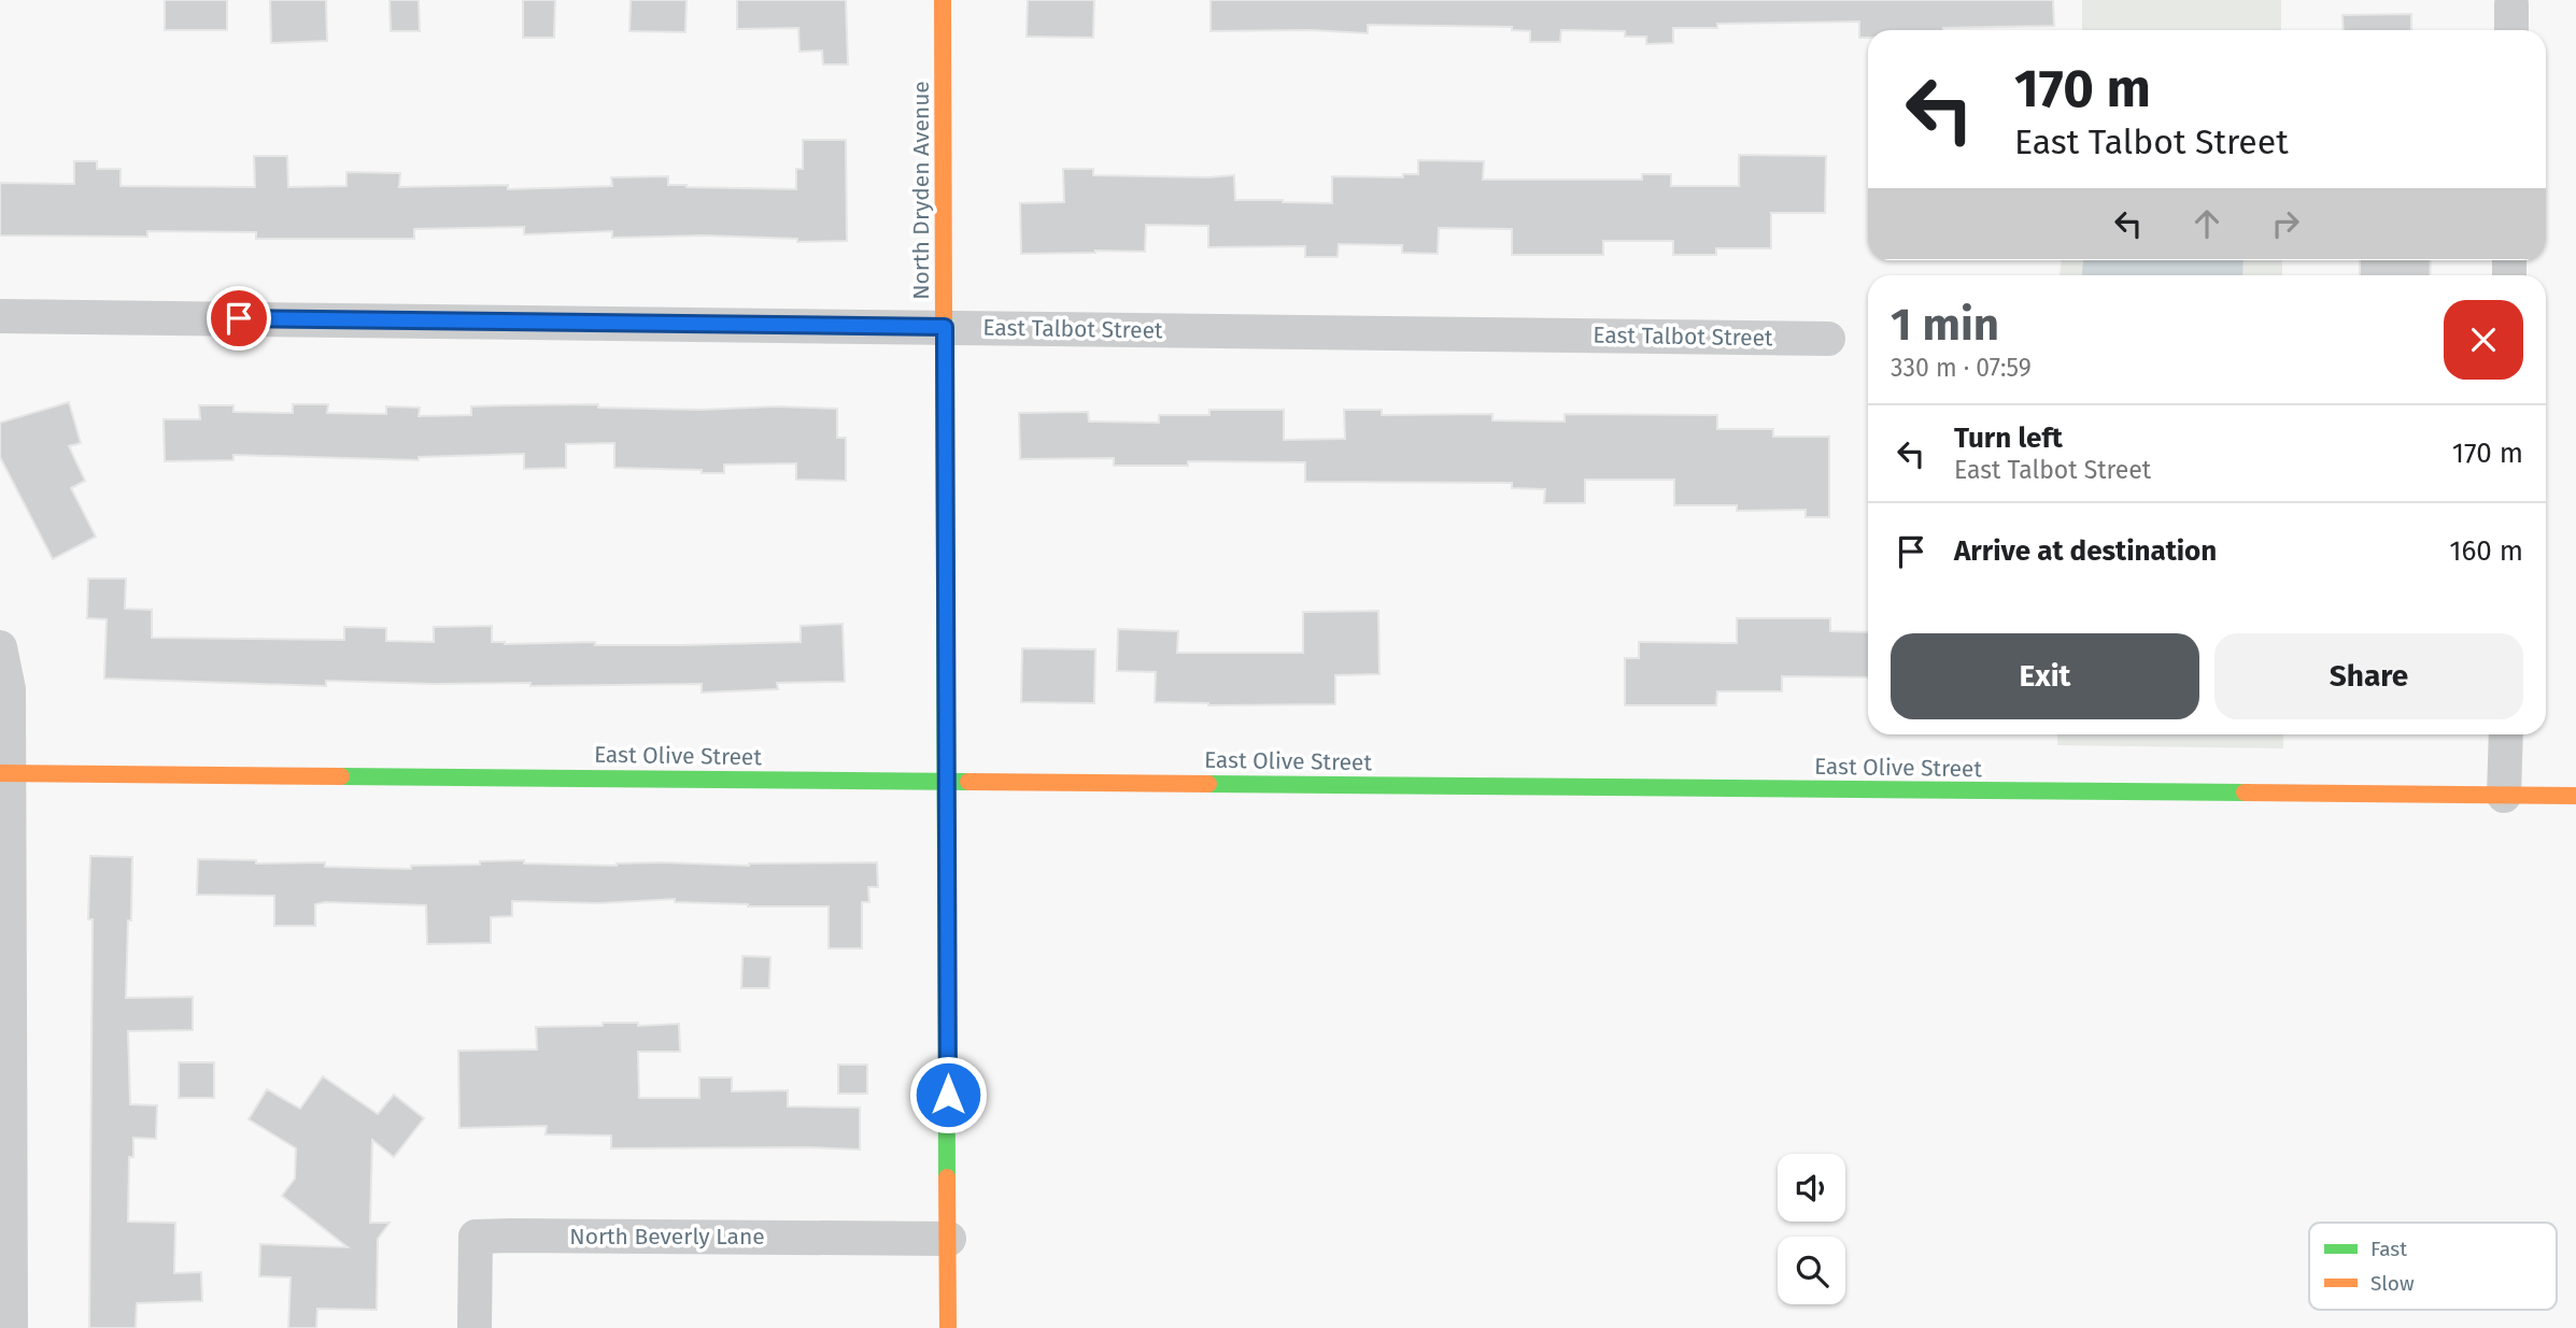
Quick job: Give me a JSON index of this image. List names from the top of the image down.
{
  "streets": {
    "street": [
      "North Dryden Avenue",
      "East Talbot Street",
      "East Olive Street",
      "North Beverly Lane"
    ]
  },
  "crossings": [
    ["North Dryden Avenue", "East Talbot Street"],
    ["North Dryden Avenue", "East Olive Street"],
    ["North Dryden Avenue", "North Beverly Lane"]
  ],
  "legend": ["Fast", "Slow"],
  "page": {
    "turn": ["170 m", "East Talbot Street"],
    "heading": ["1 min", "330 m · 07:59"],
    "list": [
      {
        "name": "Turn left",
        "note": "East Talbot Street",
        "value": "170 m"
      },
      {
        "name": "Arrive at destination",
        "value": "160 m"
      }
    ],
    "buttons": ["Exit", "Share"]
  }
}
